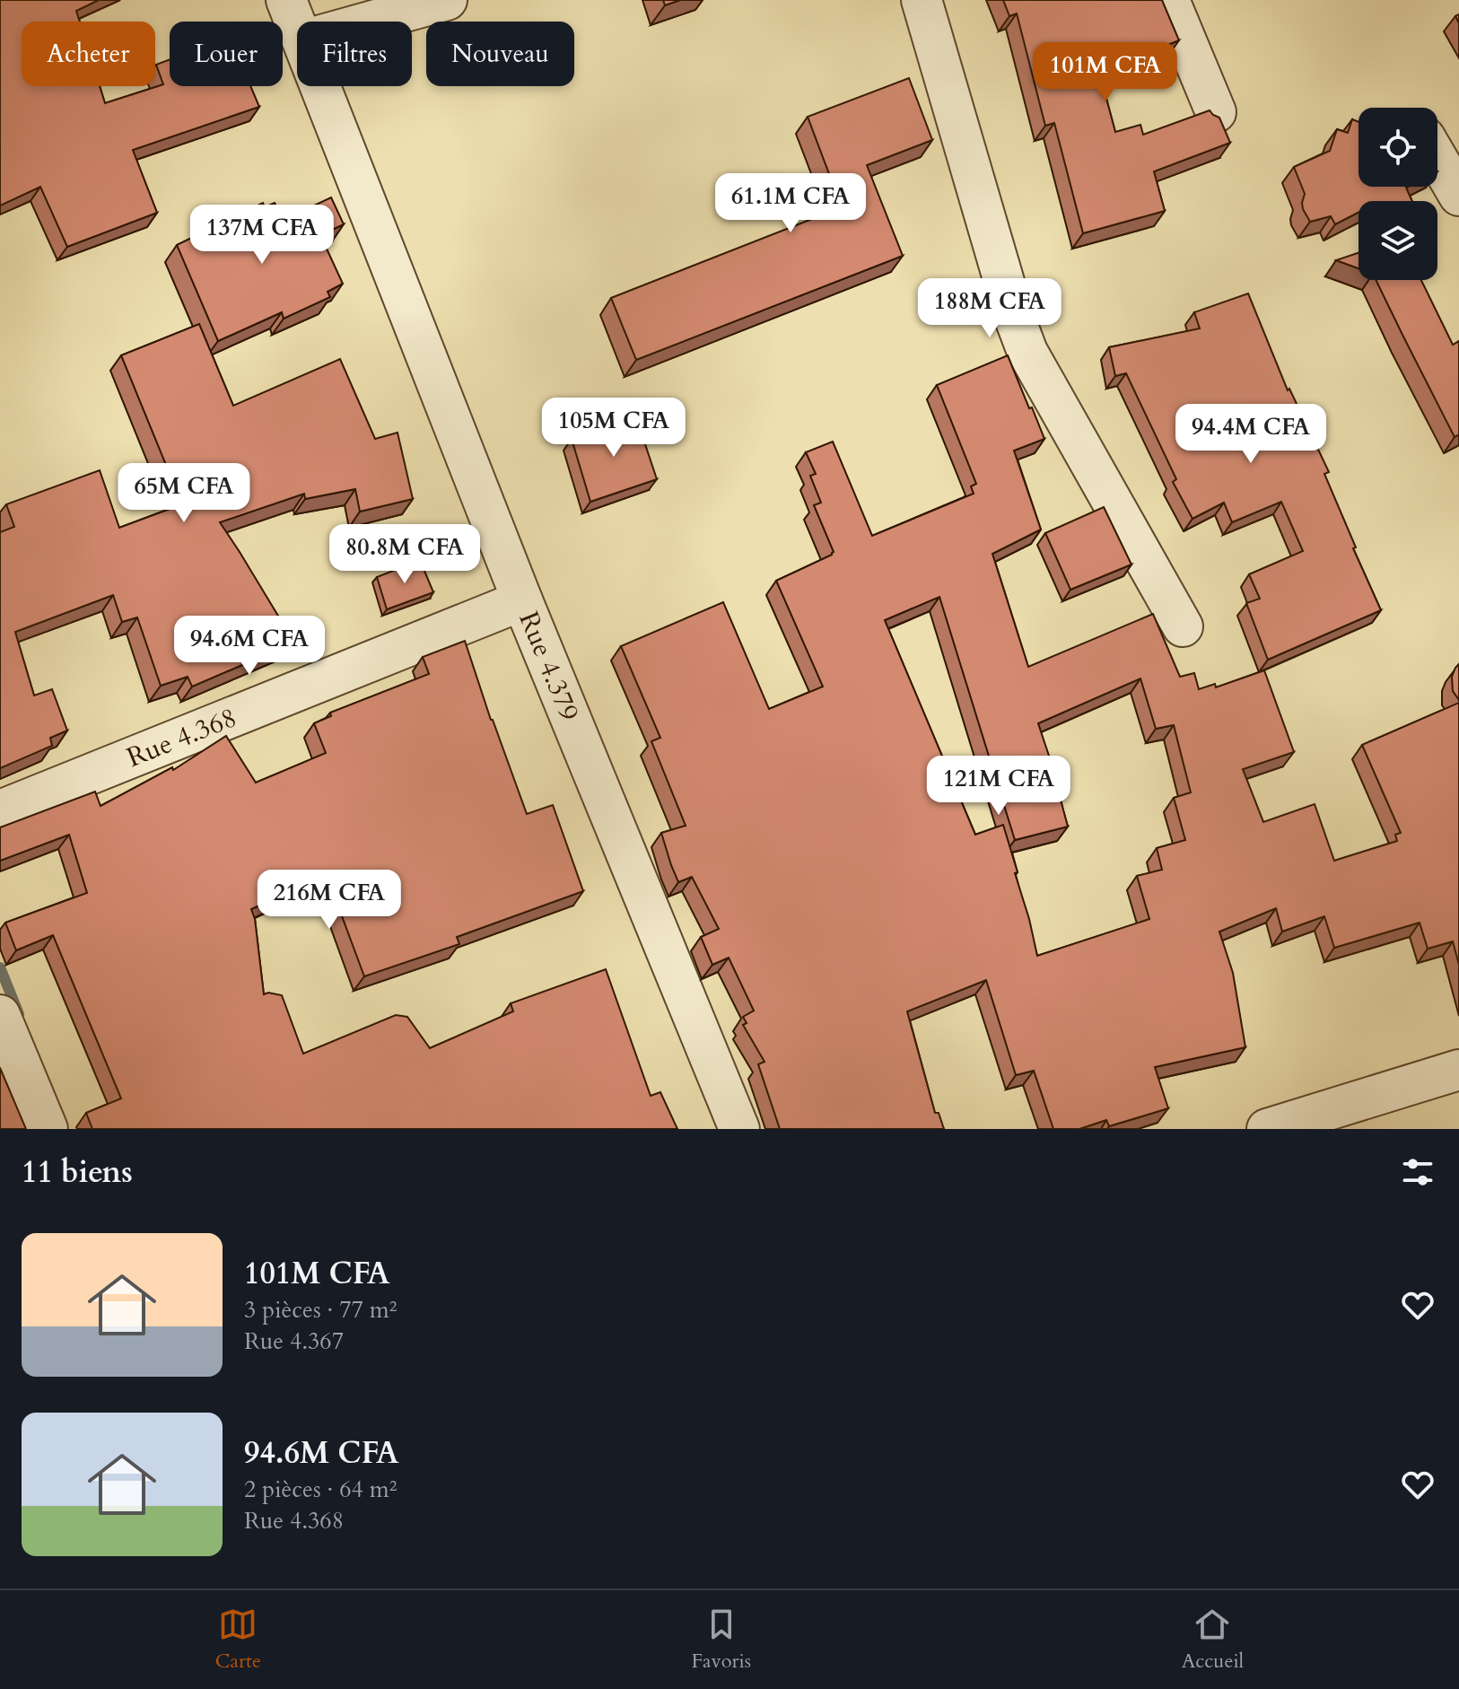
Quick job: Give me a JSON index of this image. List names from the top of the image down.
{
  "streets": {
    "street": ["Rue 4.379", "Rue 4.368"]
  },
  "crossings": [
    ["Rue 4.379", "Rue 4.368"]
  ],
  "page": {
    "chip": [
      "Acheter",
      "Louer",
      "Filtres",
      "Nouveau"
    ],
    "price": [
      "101M CFA",
      "61.1M CFA",
      "137M CFA",
      "188M CFA",
      "105M CFA",
      "94.4M CFA",
      "65M CFA",
      "80.8M CFA",
      "94.6M CFA",
      "121M CFA",
      "216M CFA"
    ],
    "heading": "11 biens",
    "list": [
      {
        "name": "101M CFA",
        "note": "3 pièces · 77 m² · Rue 4.367"
      },
      {
        "name": "94.6M CFA",
        "note": "2 pièces · 64 m² · Rue 4.368"
      }
    ],
    "tabs": ["Carte", "Favoris", "Accueil"]
  }
}
